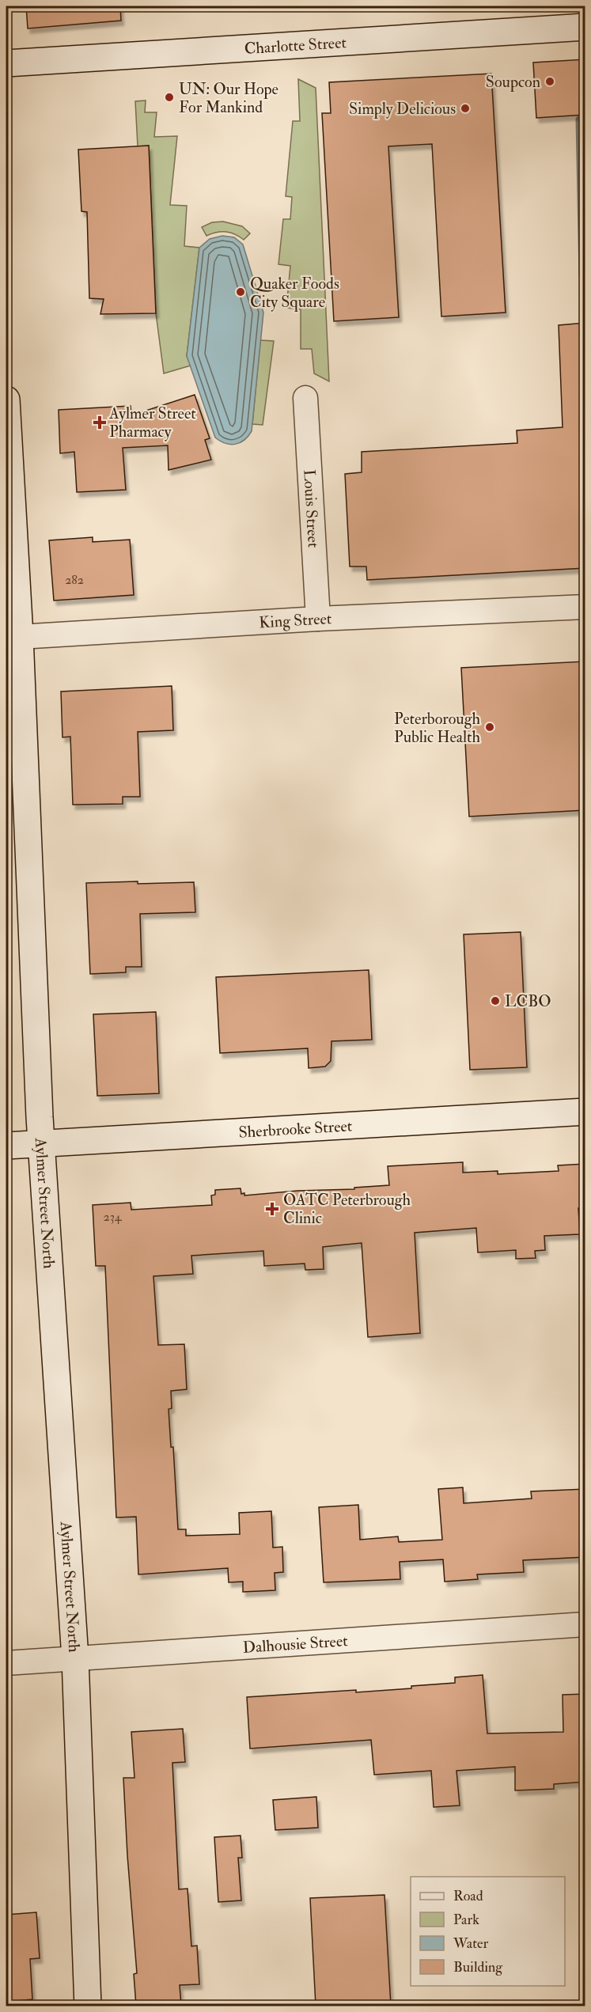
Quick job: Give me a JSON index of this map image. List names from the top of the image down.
{
  "streets": {
    "street": [
      "Charlotte Street",
      "Louis Street",
      "King Street",
      "Sherbrooke Street",
      "Aylmer Street North",
      "Dalhousie Street"
    ]
  },
  "crossings": [
    ["Louis Street", "King Street"],
    ["King Street", "Aylmer Street North"],
    ["Sherbrooke Street", "Aylmer Street North"],
    ["Aylmer Street North", "Dalhousie Street"]
  ],
  "places": {
    "other": [
      "Soupcon",
      "UN: Our Hope For Mankind",
      "Simply Delicious",
      "Quaker Foods City Square",
      "Peterborough Public Health",
      "LCBO"
    ],
    "health": ["Aylmer Street Pharmacy", "OATC Peterbrough Clinic"]
  },
  "house_numbers": ["282", "234"],
  "legend": [
    "Road",
    "Park",
    "Water",
    "Building"
  ]
}
